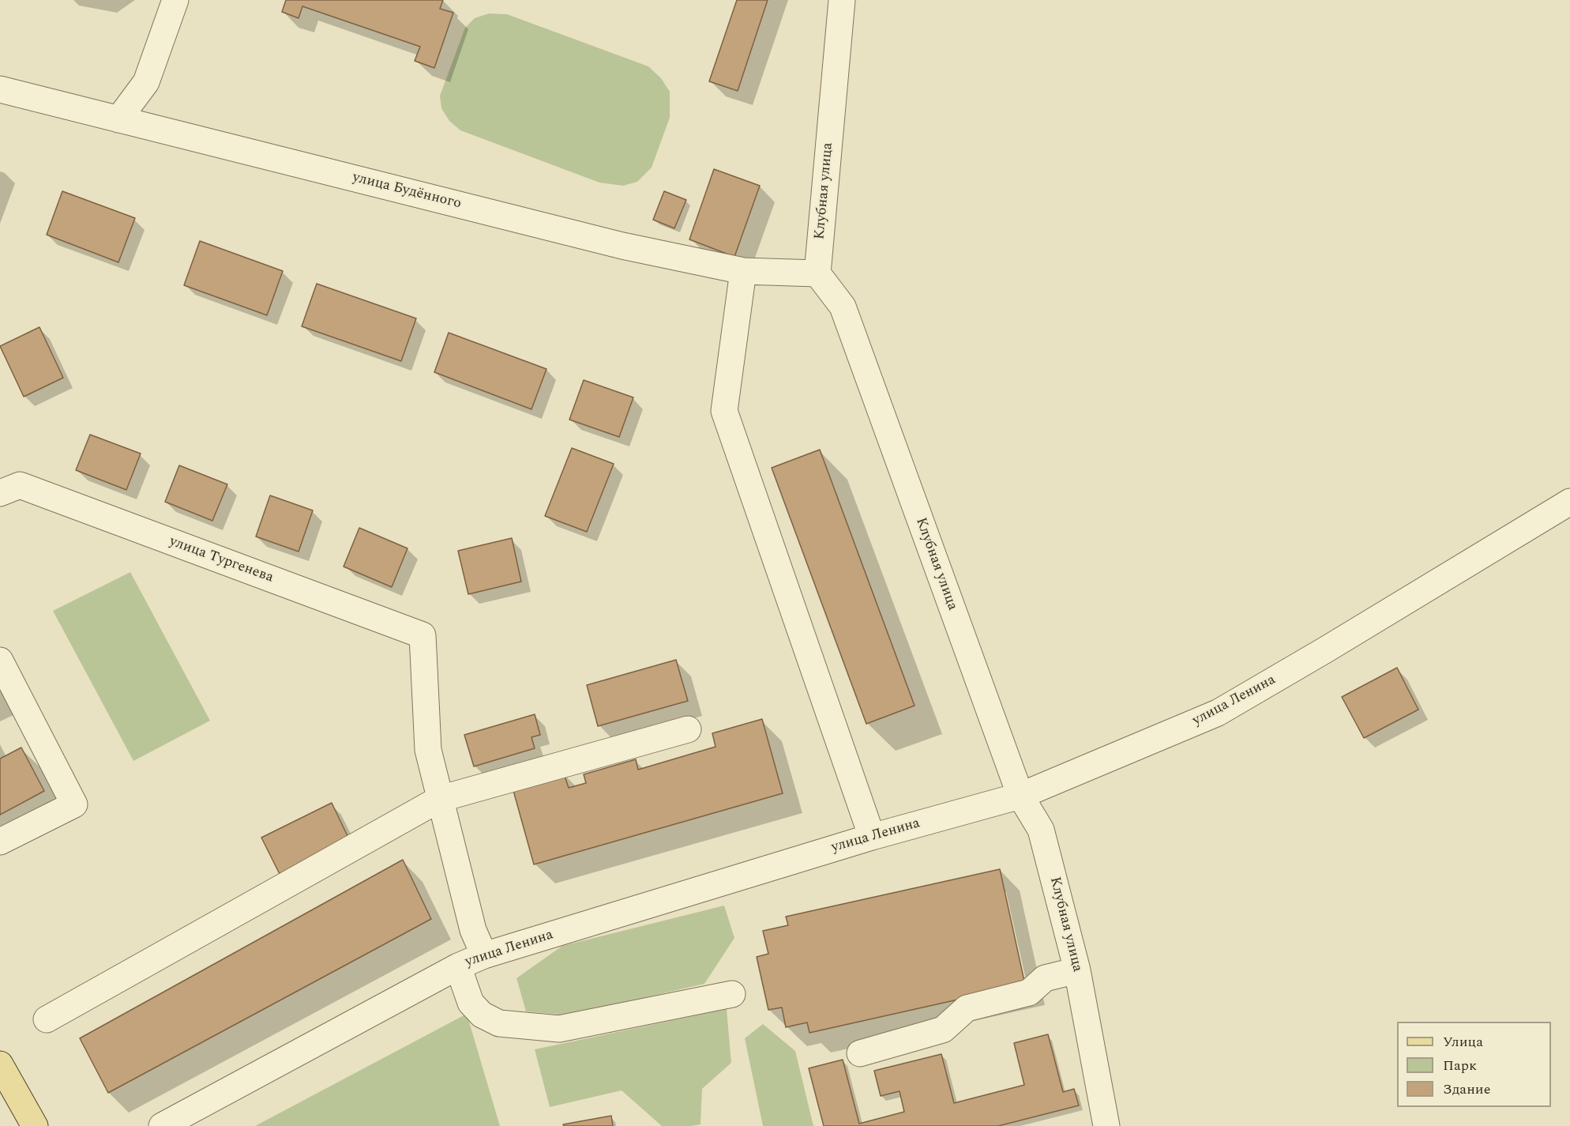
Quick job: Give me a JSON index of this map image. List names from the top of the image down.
{
  "streets": {
    "street": [
      "улица Будённого",
      "Клубная улица",
      "улица Тургенева",
      "улица Ленина"
    ]
  },
  "crossings": [
    ["улица Будённого", "Клубная улица"],
    ["Клубная улица", "улица Ленина"]
  ],
  "legend": ["Улица", "Парк", "Здание"]
}
